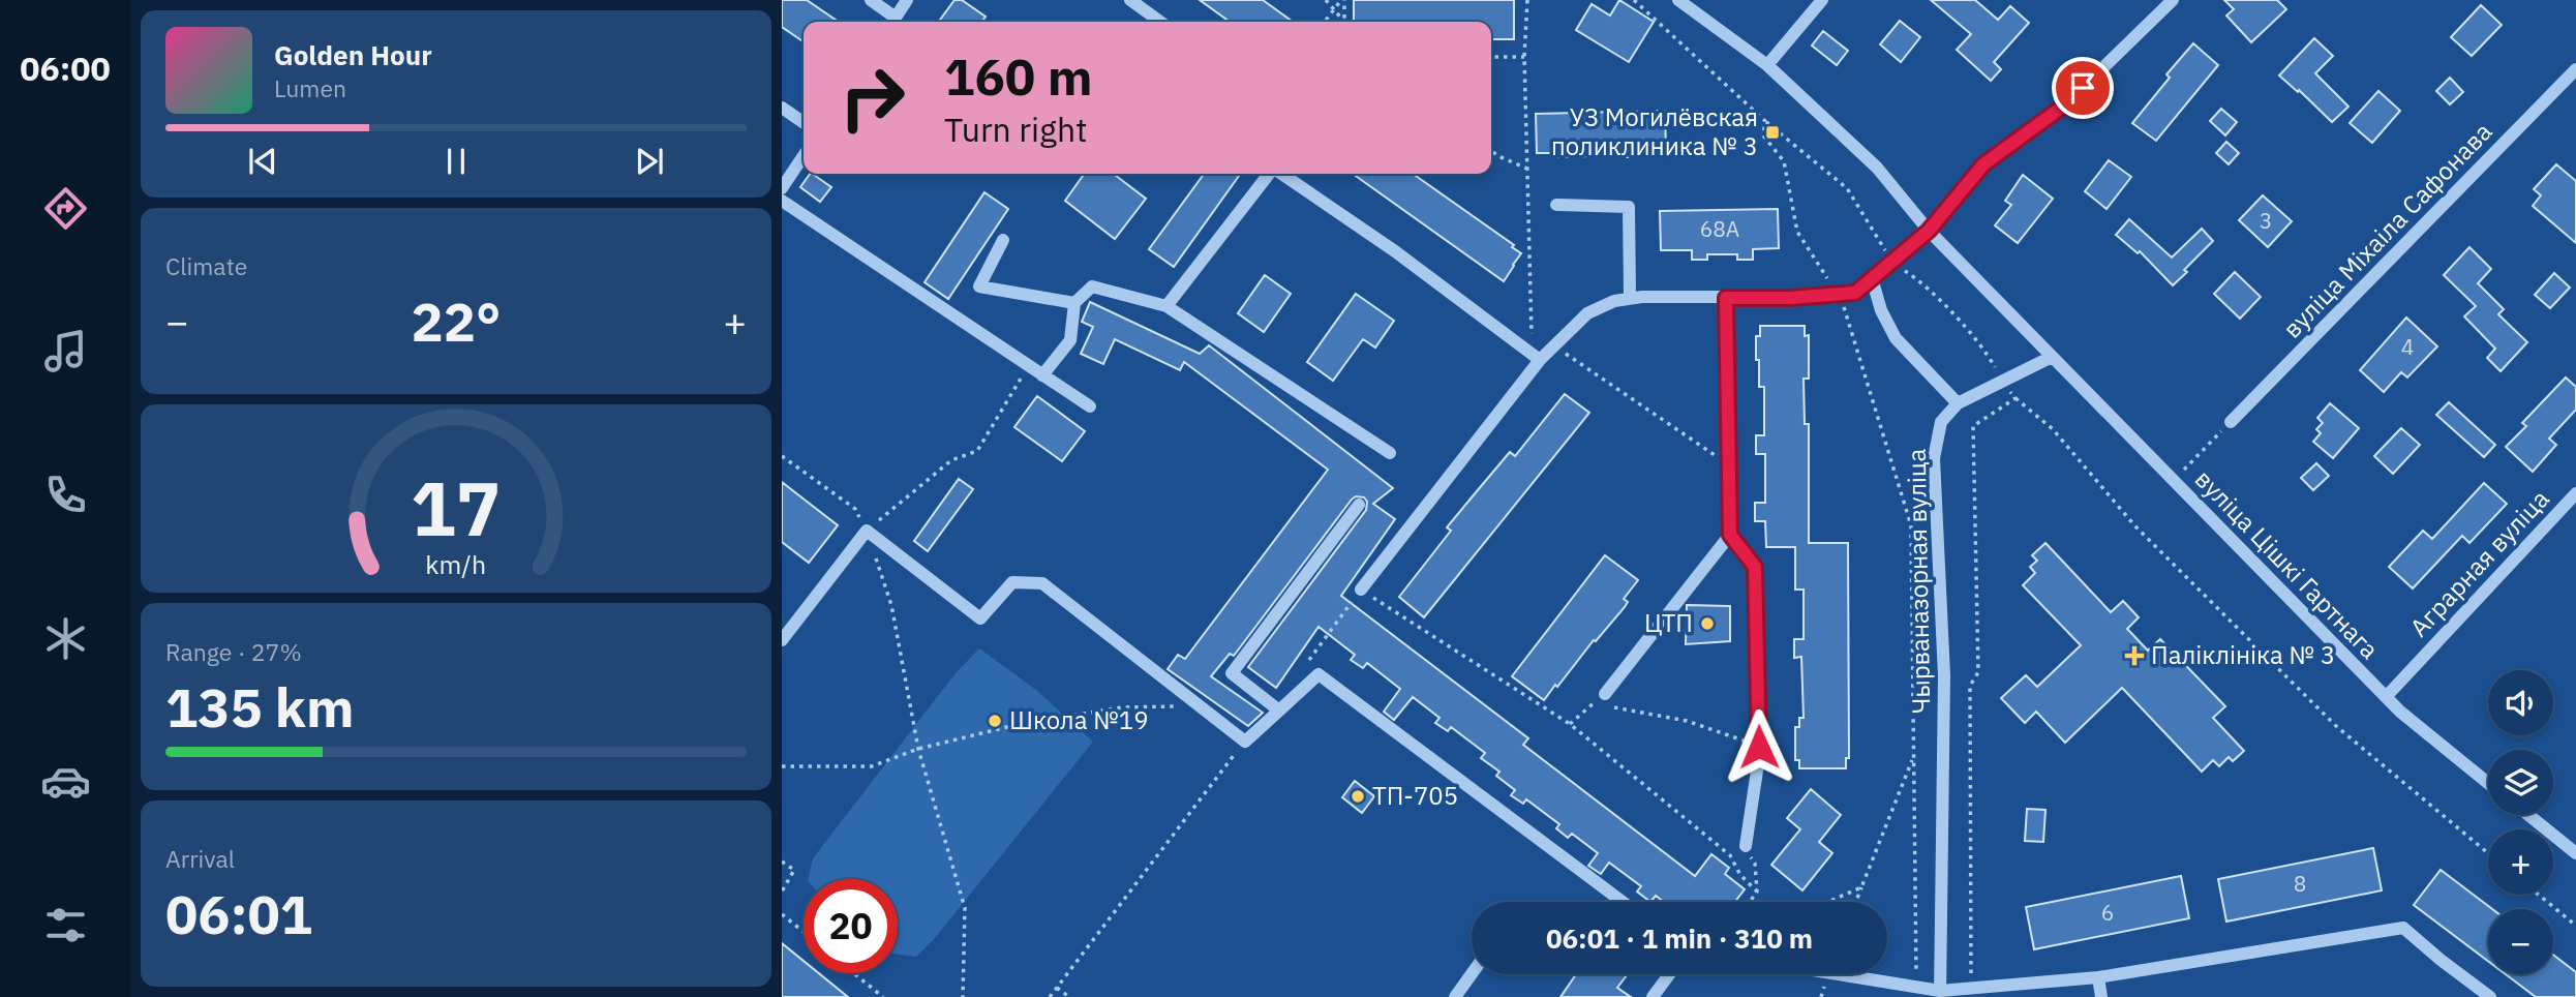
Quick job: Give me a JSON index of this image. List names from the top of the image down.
{
  "streets": {
    "street": [
      "вуліца Міхаіла Сафонава",
      "Аграрная вуліца",
      "вуліца Цішкі Гартнага",
      "Чырваназорная вуліца"
    ]
  },
  "crossings": [
    ["Аграрная вуліца", "вуліца Цішкі Гартнага"]
  ],
  "places": {
    "transit": ["УЗ Могилёвская поликлиника № 3"],
    "other": ["ЦТП", "Школа №19", "ТП-705"],
    "health": ["Паліклініка № 3"]
  },
  "house_numbers": [
    "3",
    "68А",
    "4",
    "8",
    "6"
  ],
  "page": {
    "tabs": "06:00",
    "turn": ["160 m", "Turn right"],
    "song": ["Golden Hour", "Lumen"],
    "tile": [
      "Climate",
      ["Range · 27%", "135 km"],
      ["Arrival", "06:01"]
    ],
    "heat": ["−", "22°", "+"],
    "map_buttons": ["+", "−"],
    "limit": "20",
    "trip": "06:01 · 1 min · 310 m",
    "gauge": ["17", "km/h"]
  }
}
